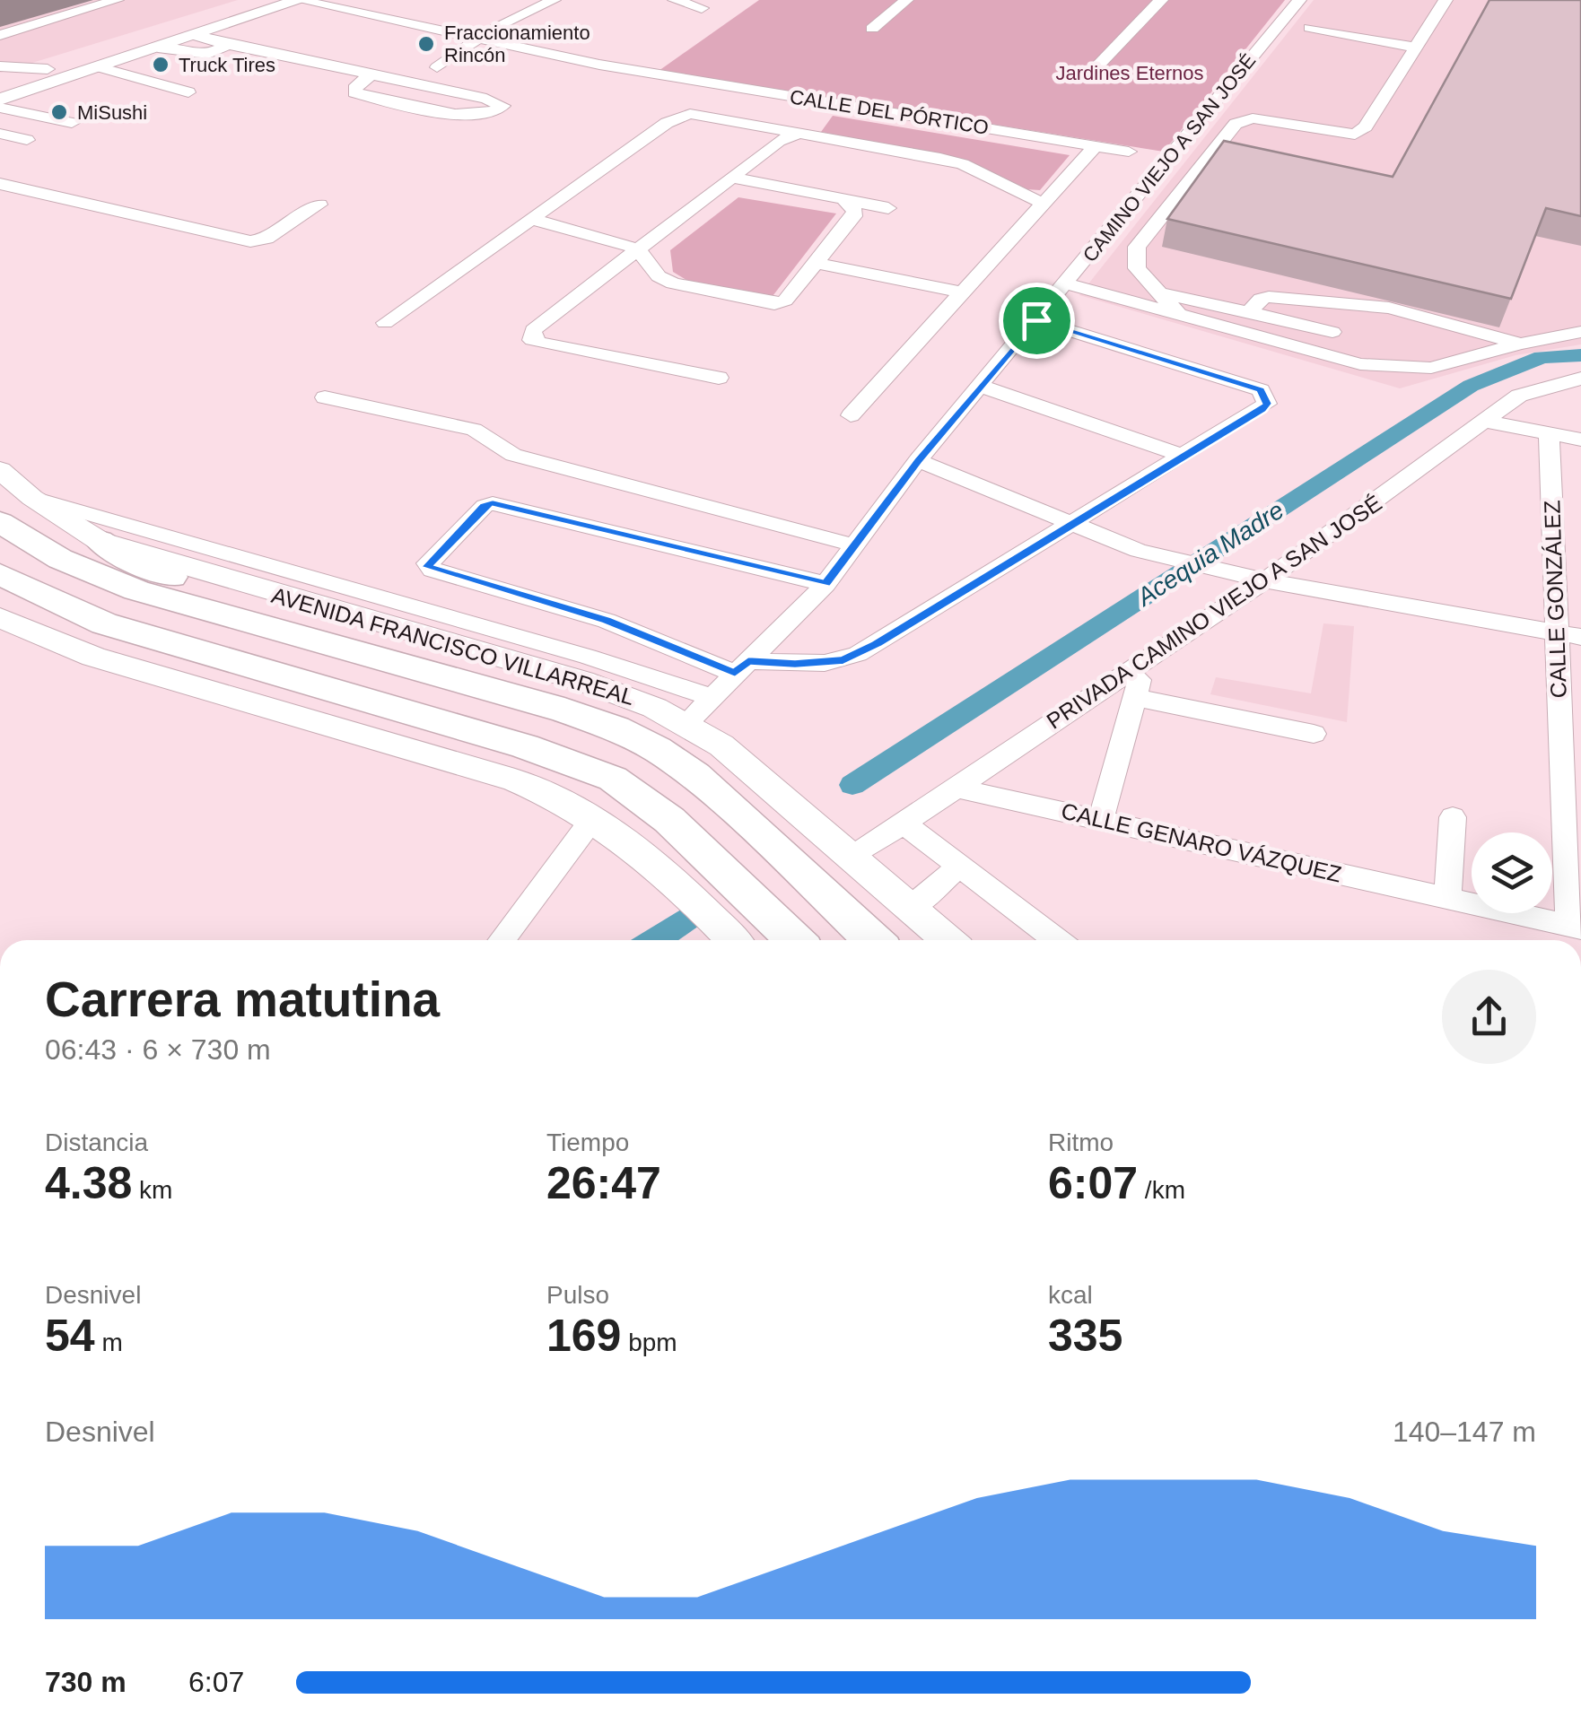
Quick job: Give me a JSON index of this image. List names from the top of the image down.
{
  "streets": {
    "highway": ["AVENIDA FRANCISCO VILLARREAL"],
    "street": [
      "CALLE DEL PÓRTICO",
      "CAMINO VIEJO A SAN JOSÉ",
      "CALLE GONZÁLEZ",
      "PRIVADA CAMINO VIEJO A SAN JOSÉ",
      "CALLE GENARO VÁZQUEZ"
    ]
  },
  "crossings": [
    ["CAMINO VIEJO A SAN JOSÉ", "AVENIDA FRANCISCO VILLARREAL"],
    ["CALLE GONZÁLEZ", "CALLE GENARO VÁZQUEZ"],
    ["PRIVADA CAMINO VIEJO A SAN JOSÉ", "AVENIDA FRANCISCO VILLARREAL"],
    ["PRIVADA CAMINO VIEJO A SAN JOSÉ", "CALLE GENARO VÁZQUEZ"]
  ],
  "water": ["Acequia Madre"],
  "parks": ["Jardines Eternos"],
  "places": ["Fraccionamiento Rincón", "Truck Tires", "MiSushi"],
  "page": {
    "heading": ["Carrera matutina", "06:43 · 6 × 730 m"],
    "stats": [
      ["Distancia", "4.38 km"],
      ["Tiempo", "26:47"],
      ["Ritmo", "6:07 /km"],
      ["Desnivel", "54 m"],
      ["Pulso", "169 bpm"],
      ["kcal", "335"]
    ],
    "chart": ["Desnivel", "140–147 m"],
    "list": [
      {
        "name": "730 m",
        "note": "6:07"
      }
    ]
  }
}
